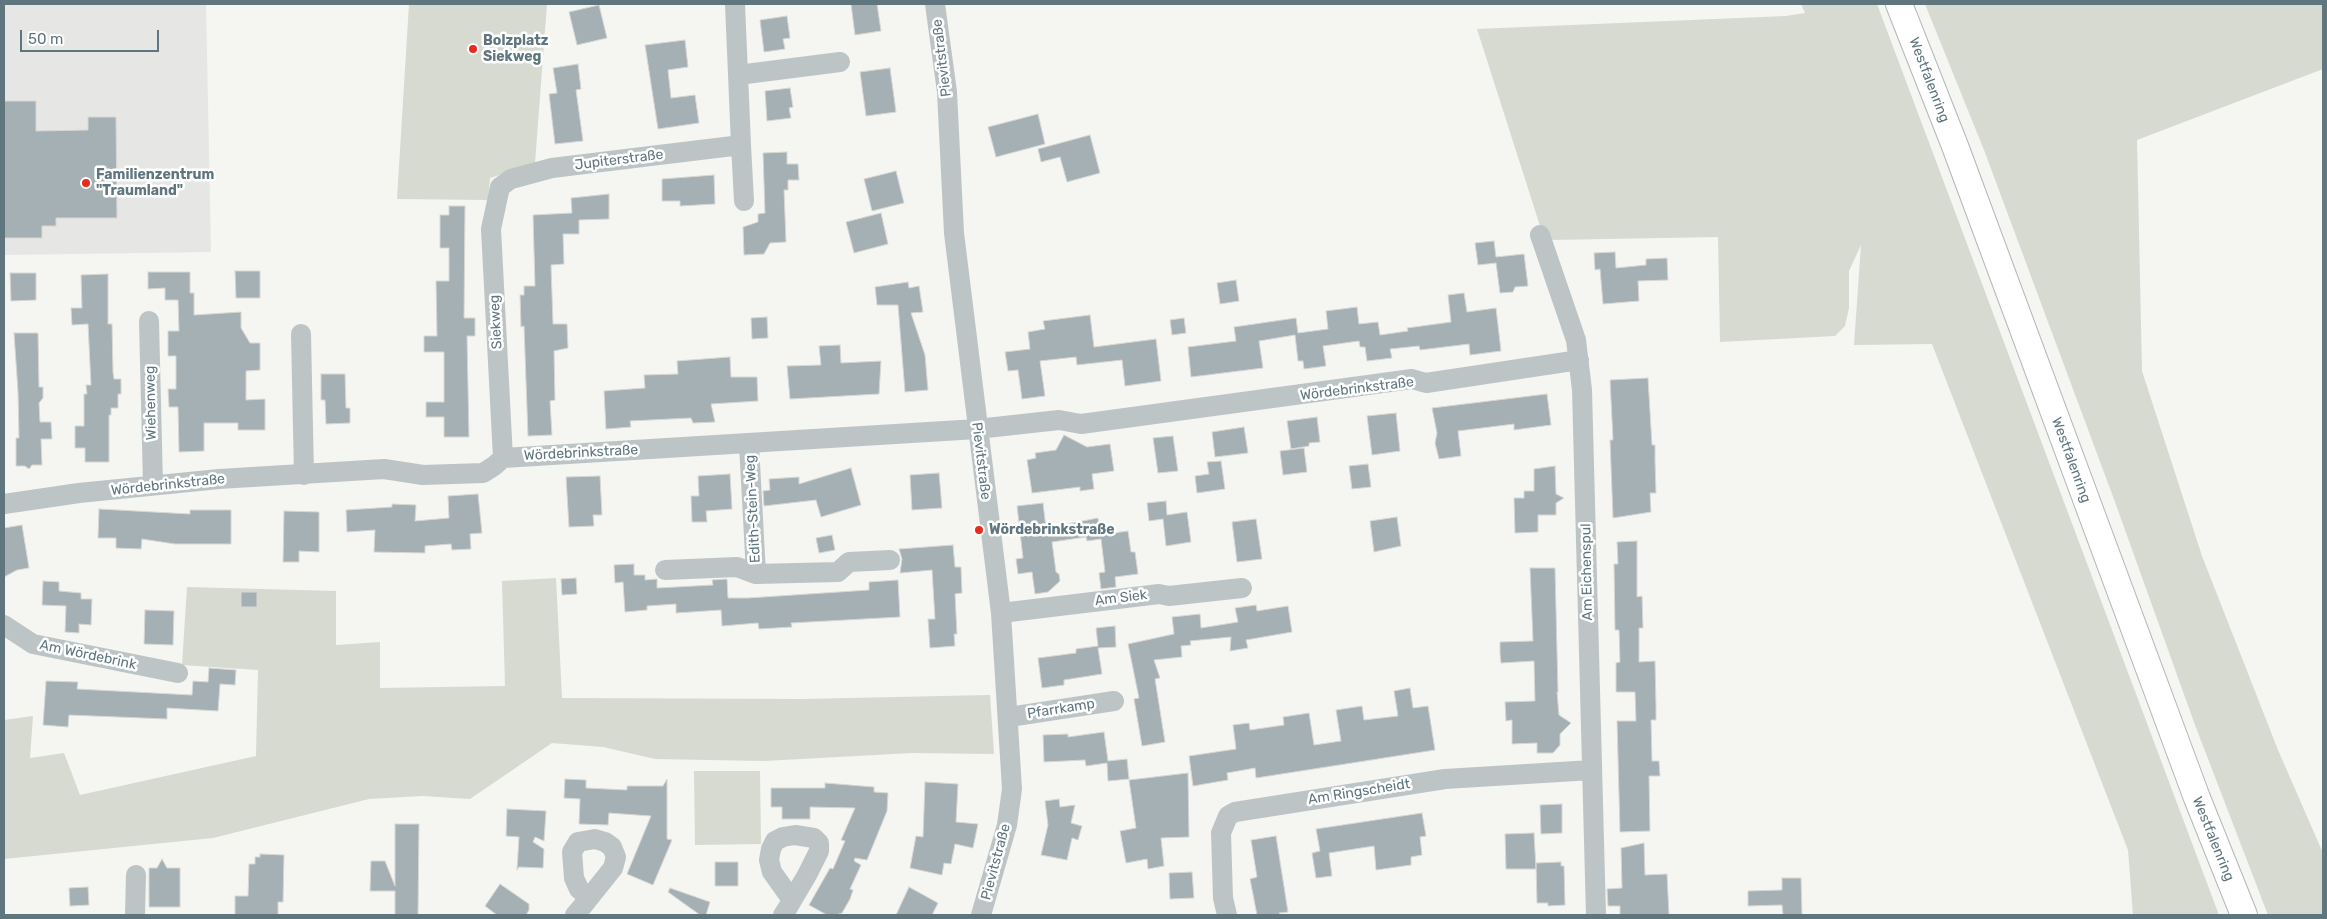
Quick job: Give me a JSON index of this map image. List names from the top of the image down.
{
  "streets": {
    "main road": ["Westfalenring"],
    "street": [
      "Pievitstraße",
      "Jupiterstraße",
      "Siekweg",
      "Wördebrinkstraße",
      "Wiehenweg",
      "Edith-Stein-Weg",
      "Am Eichenspul",
      "Am Siek",
      "Am Wördebrink",
      "Pfarrkamp",
      "Am Ringscheidt"
    ]
  },
  "crossings": [
    ["Pievitstraße", "Wördebrinkstraße"],
    ["Pievitstraße", "Am Siek"],
    ["Pievitstraße", "Pfarrkamp"],
    ["Jupiterstraße", "Siekweg"],
    ["Siekweg", "Wördebrinkstraße"],
    ["Wördebrinkstraße", "Wiehenweg"],
    ["Wördebrinkstraße", "Edith-Stein-Weg"],
    ["Wördebrinkstraße", "Am Eichenspul"],
    ["Am Eichenspul", "Am Ringscheidt"]
  ],
  "places": ["Bolzplatz Siekweg", "Familienzentrum \"Traumland\"", "Wördebrinkstraße"],
  "scale_bar": "50 m"
}
